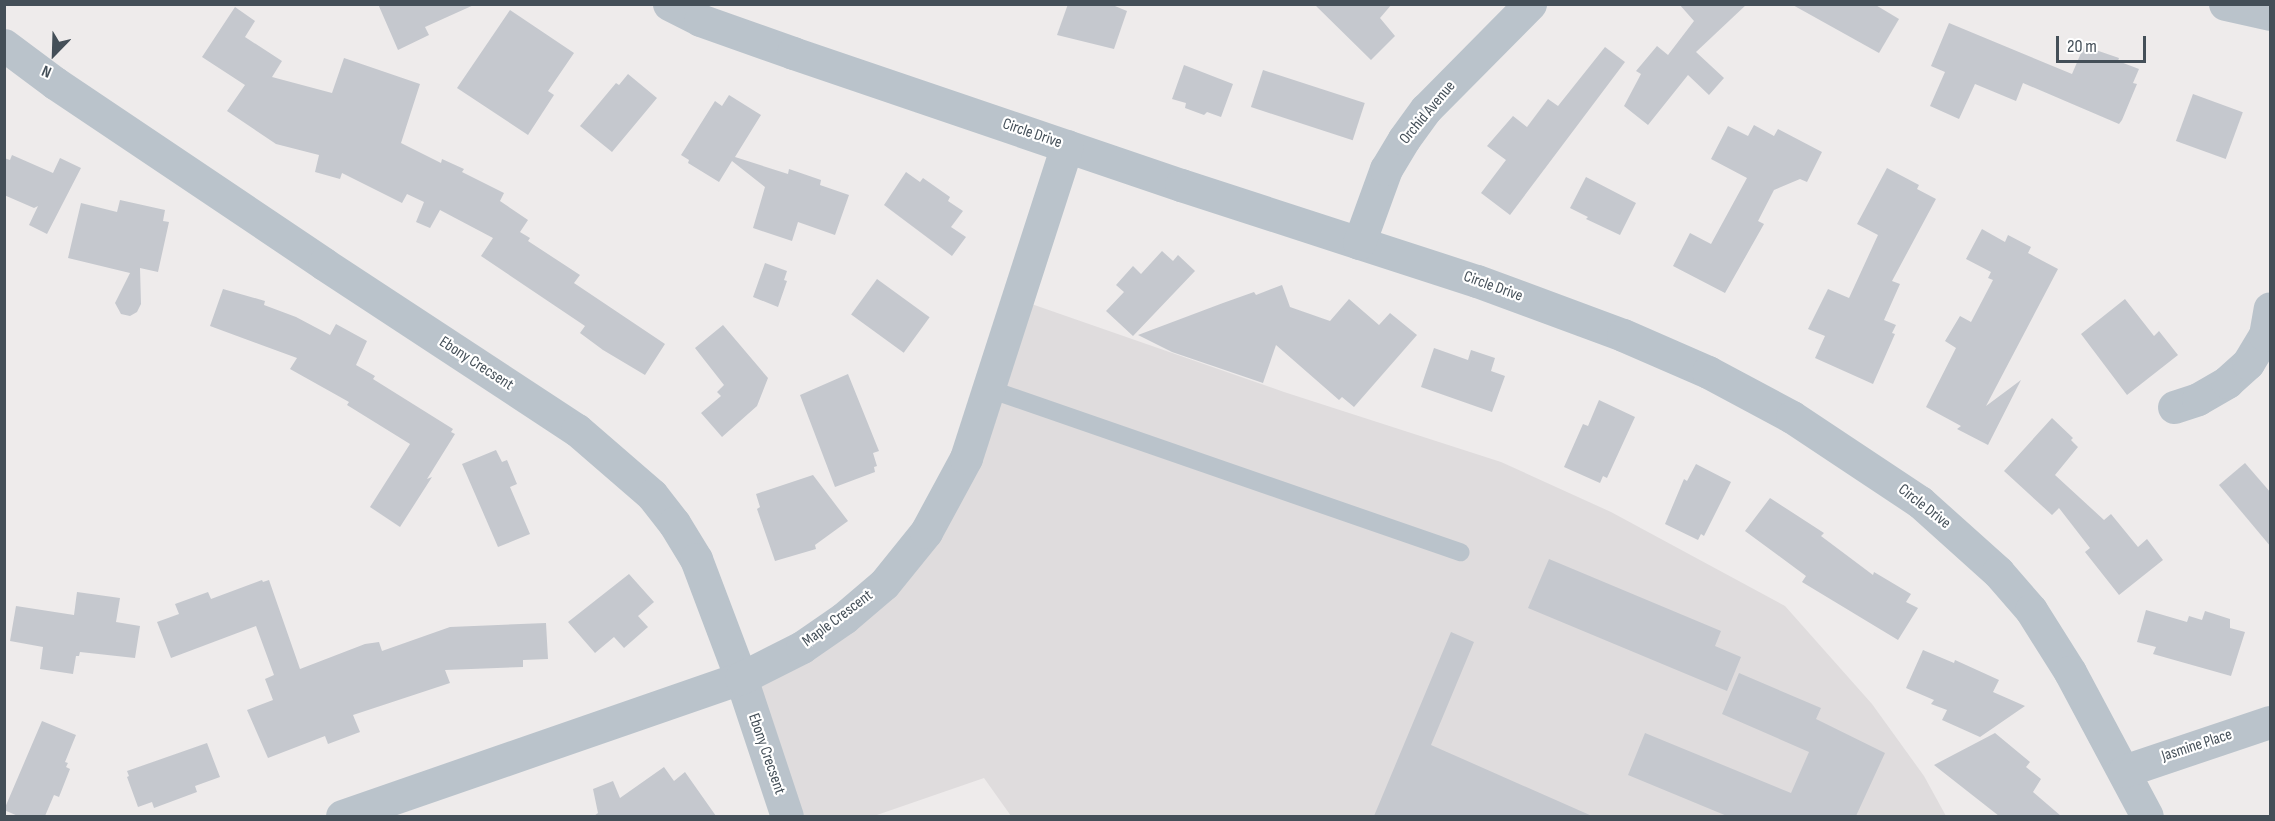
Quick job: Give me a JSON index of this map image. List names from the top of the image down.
{
  "streets": {
    "street": [
      "Orchid Avenue",
      "Circle Drive",
      "Ebony Crecsent",
      "Maple Crescent",
      "Jasmine Place"
    ]
  },
  "crossings": [
    ["Orchid Avenue", "Circle Drive"],
    ["Circle Drive", "Maple Crescent"],
    ["Circle Drive", "Jasmine Place"],
    ["Ebony Crecsent", "Maple Crescent"]
  ],
  "scale_bar": "20 m",
  "north": "bottom left"
}
